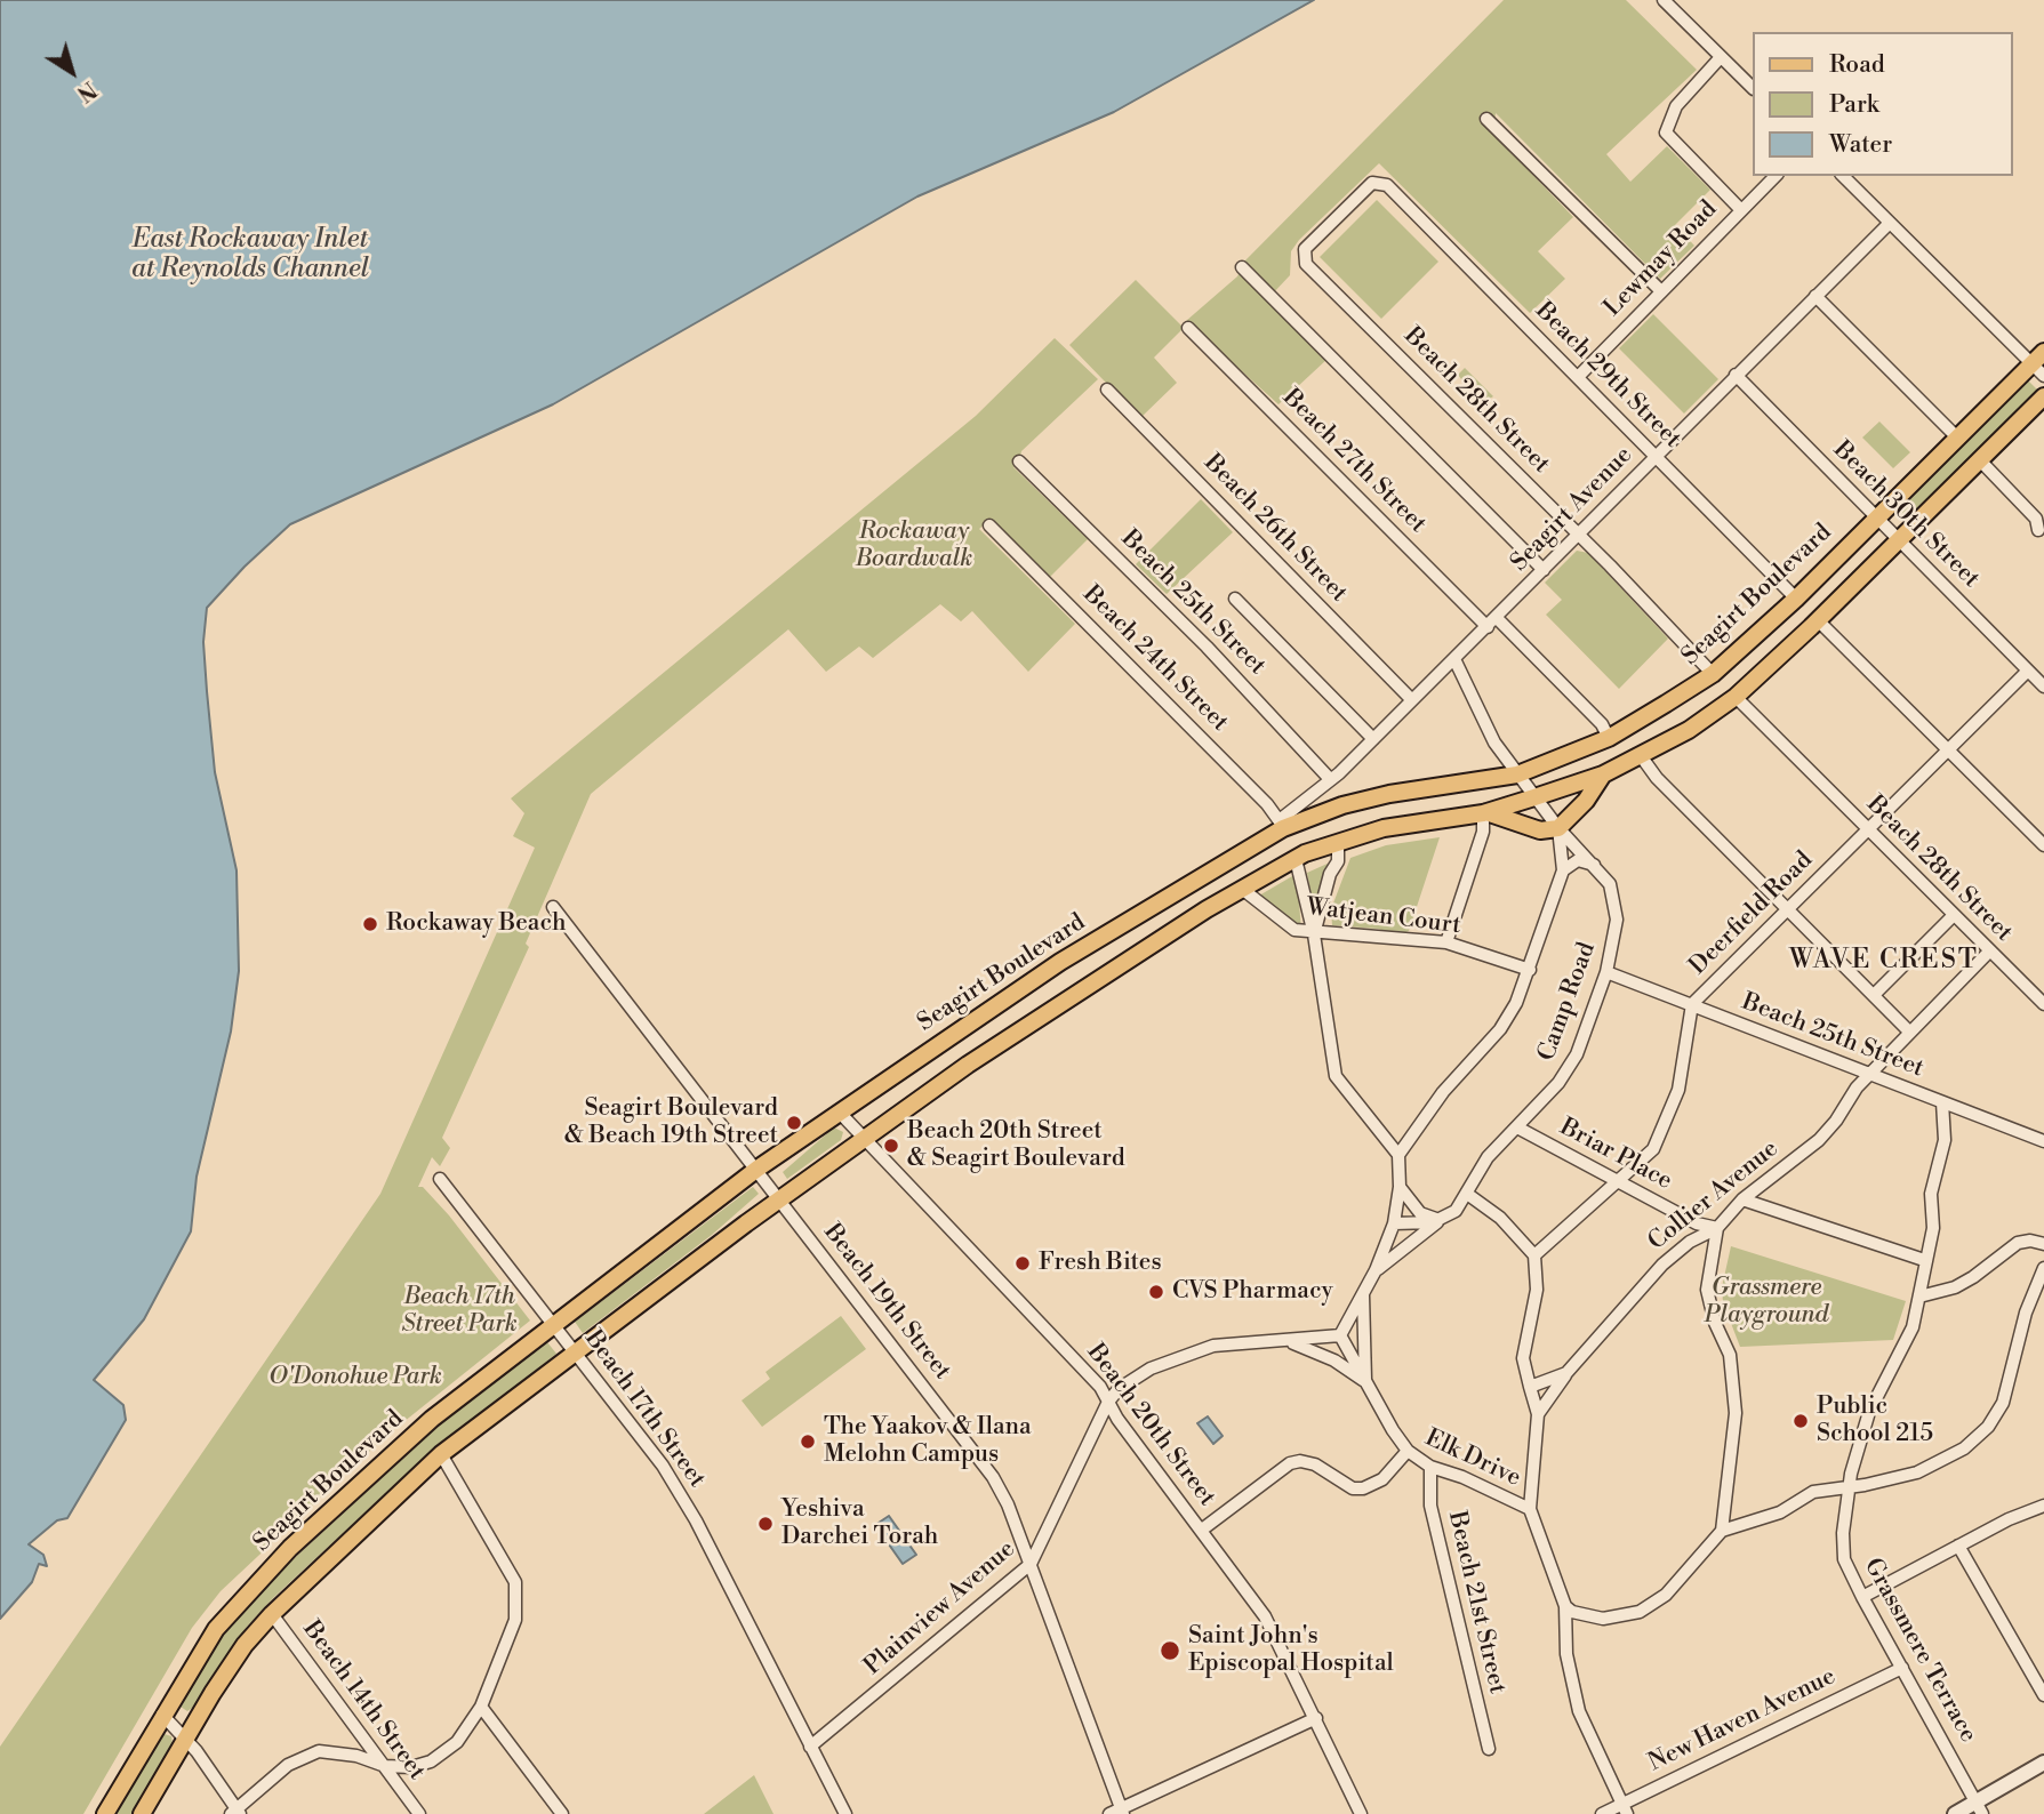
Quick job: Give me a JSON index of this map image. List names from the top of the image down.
{
  "streets": {
    "main road": ["Seagirt Boulevard"],
    "street": [
      "Lewmay Road",
      "Beach 29th Street",
      "Beach 28th Street",
      "Beach 27th Street",
      "Seagirt Avenue",
      "Beach 30th Street",
      "Beach 26th Street",
      "Beach 25th Street",
      "Beach 24th Street",
      "Deerfield Road",
      "Watjean Court",
      "Camp Road",
      "Briar Place",
      "Collier Avenue",
      "Beach 19th Street",
      "Beach 17th Street",
      "Beach 20th Street",
      "Elk Drive",
      "Beach 21st Street",
      "Plainview Avenue",
      "Grassmere Terrace",
      "Beach 14th Street",
      "New Haven Avenue"
    ]
  },
  "crossings": [
    ["Lewmay Road", "Beach 29th Street"],
    ["Beach 29th Street", "Beach 28th Street"],
    ["Beach 29th Street", "Seagirt Avenue"],
    ["Beach 29th Street", "Seagirt Boulevard"],
    ["Beach 28th Street", "Seagirt Avenue"],
    ["Beach 28th Street", "Seagirt Boulevard"],
    ["Beach 28th Street", "Deerfield Road"],
    ["Beach 28th Street", "Collier Avenue"],
    ["Beach 27th Street", "Seagirt Avenue"],
    ["Beach 27th Street", "Seagirt Boulevard"],
    ["Seagirt Avenue", "Beach 30th Street"],
    ["Seagirt Avenue", "Beach 26th Street"],
    ["Seagirt Avenue", "Seagirt Boulevard"],
    ["Seagirt Avenue", "Beach 25th Street"],
    ["Seagirt Avenue", "Beach 24th Street"],
    ["Seagirt Avenue", "Camp Road"],
    ["Beach 30th Street", "Seagirt Boulevard"],
    ["Beach 30th Street", "Deerfield Road"],
    ["Seagirt Boulevard", "Beach 24th Street"],
    ["Seagirt Boulevard", "Camp Road"],
    ["Seagirt Boulevard", "Beach 19th Street"],
    ["Seagirt Boulevard", "Beach 17th Street"],
    ["Seagirt Boulevard", "Beach 20th Street"],
    ["Beach 25th Street", "Deerfield Road"],
    ["Beach 25th Street", "Camp Road"],
    ["Beach 25th Street", "Collier Avenue"],
    ["Beach 25th Street", "Grassmere Terrace"],
    ["Deerfield Road", "Briar Place"],
    ["Camp Road", "Briar Place"],
    ["Briar Place", "Collier Avenue"],
    ["Collier Avenue", "Elk Drive"],
    ["Beach 19th Street", "Plainview Avenue"],
    ["Beach 17th Street", "Plainview Avenue"],
    ["Beach 20th Street", "Elk Drive"],
    ["Beach 20th Street", "Plainview Avenue"],
    ["Elk Drive", "Beach 21st Street"],
    ["Grassmere Terrace", "New Haven Avenue"]
  ],
  "districts": ["WAVE CREST"],
  "water": ["East Rockaway Inlet at Reynolds Channel"],
  "parks": [
    "Rockaway Boardwalk",
    "Grassmere Playground",
    "Beach 17th Street Park",
    "O'Donohue Park"
  ],
  "places": [
    "Rockaway Beach",
    "Seagirt Boulevard & Beach 19th Street",
    "Beach 20th Street & Seagirt Boulevard",
    "Fresh Bites",
    "CVS Pharmacy",
    "Public School 215",
    "The Yaakov & Ilana Melohn Campus",
    "Yeshiva Darchei Torah",
    "Saint John's Episcopal Hospital"
  ],
  "legend": ["Road", "Park", "Water"],
  "north": "bottom right"
}
